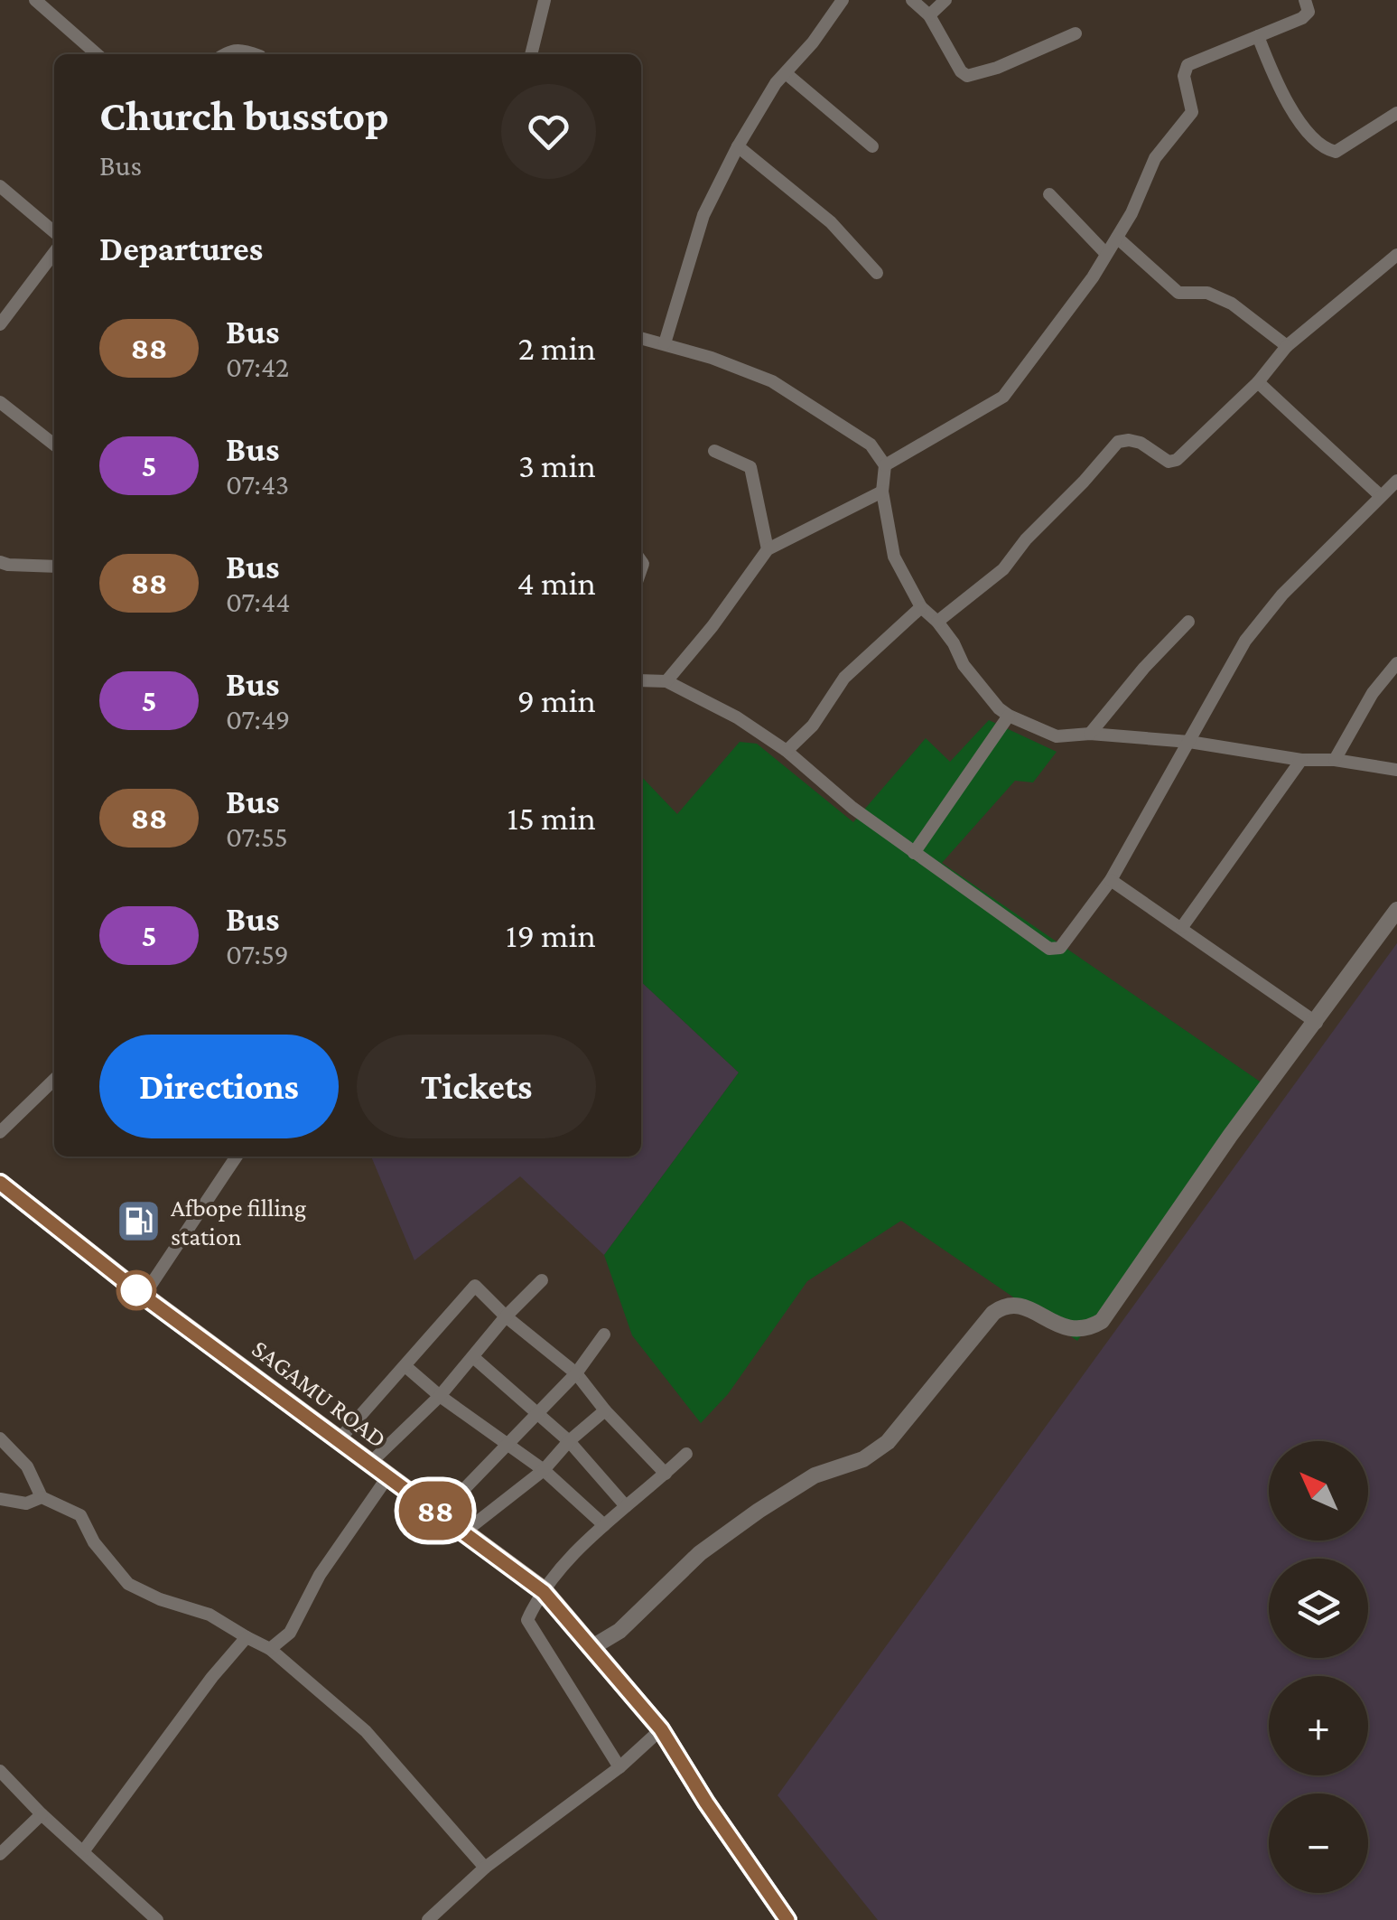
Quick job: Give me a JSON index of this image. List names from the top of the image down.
{
  "streets": {
    "highway": ["SAGAMU ROAD"]
  },
  "places": {
    "fuel station": ["Afbope filling station"]
  },
  "lines": ["bus line 88"],
  "north": "top left",
  "page": {
    "on_map": "88",
    "heading": [
      ["Church busstop", "Bus"],
      "Departures"
    ],
    "list": [
      {
        "mark": "88",
        "name": "Bus",
        "note": "07:42",
        "value": "2 min"
      },
      {
        "mark": "5",
        "name": "Bus",
        "note": "07:43",
        "value": "3 min"
      },
      {
        "mark": "88",
        "name": "Bus",
        "note": "07:44",
        "value": "4 min"
      },
      {
        "mark": "5",
        "name": "Bus",
        "note": "07:49",
        "value": "9 min"
      },
      {
        "mark": "88",
        "name": "Bus",
        "note": "07:55",
        "value": "15 min"
      },
      {
        "mark": "5",
        "name": "Bus",
        "note": "07:59",
        "value": "19 min"
      }
    ],
    "buttons": ["Directions", "Tickets"],
    "map_buttons": ["+", "−"]
  }
}
